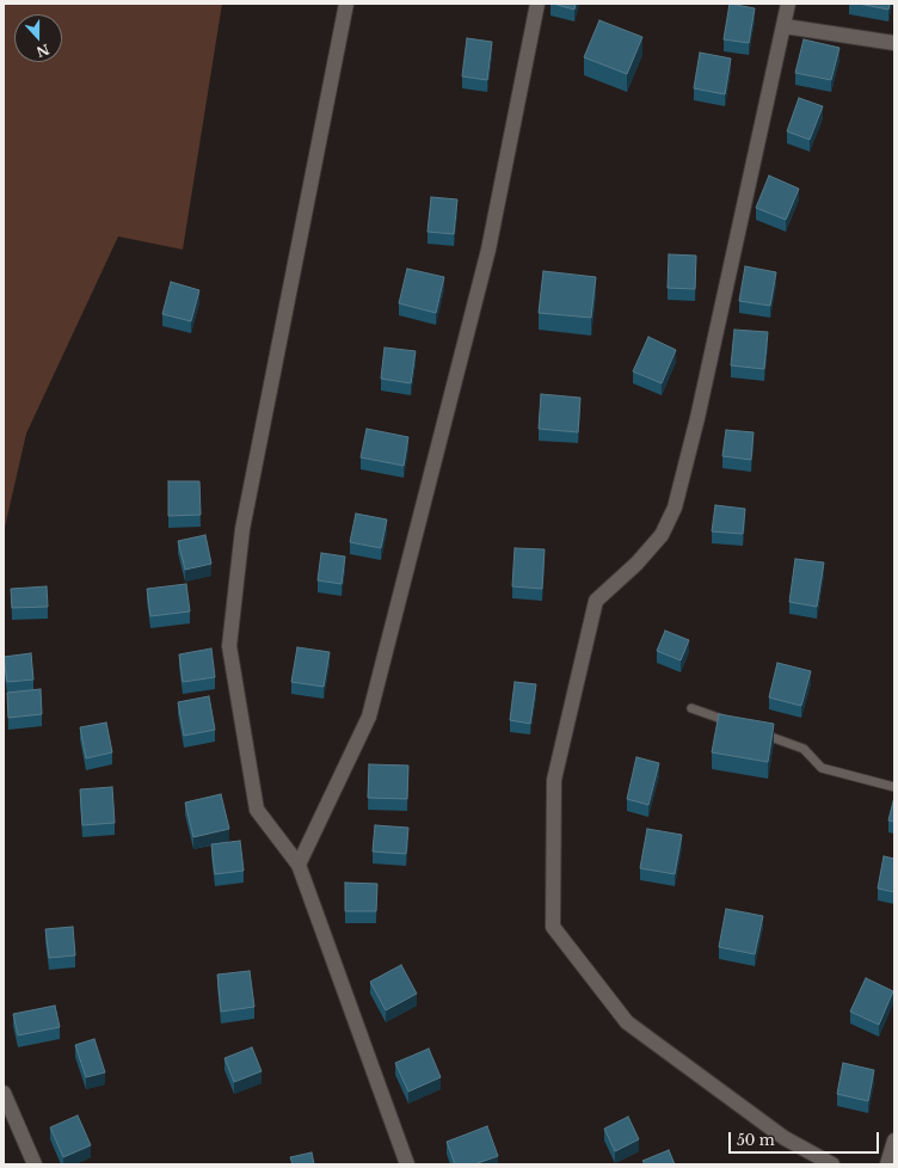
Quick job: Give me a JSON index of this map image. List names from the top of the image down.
{
  "scale_bar": "50 m",
  "north": "bottom"
}
